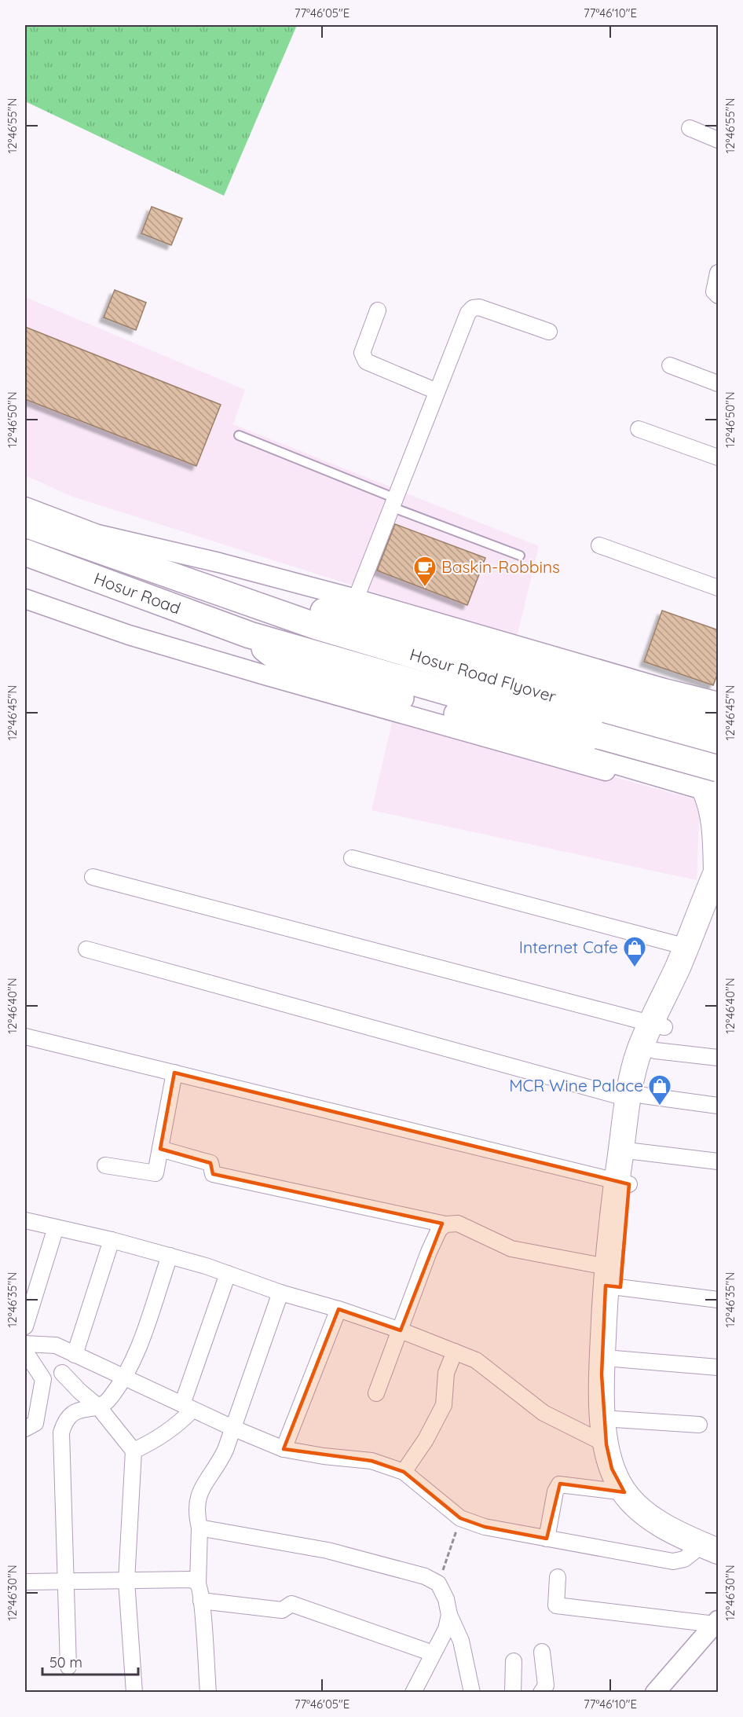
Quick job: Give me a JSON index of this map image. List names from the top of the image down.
{
  "streets": {
    "highway": ["Hosur Road", "Hosur Road Flyover"]
  },
  "crossings": [
    ["Hosur Road", "Hosur Road Flyover"]
  ],
  "places": {
    "cafe": ["Baskin-Robbins"],
    "shop": ["Internet Cafe", "MCR Wine Palace"]
  },
  "scale_bar": "50 m",
  "coordinates": [
    "77°46'05\"E",
    "77°46'10\"E",
    "12°46'55\"N",
    "12°46'50\"N",
    "12°46'45\"N",
    "12°46'40\"N",
    "12°46'35\"N",
    "12°46'30\"N"
  ]
}
